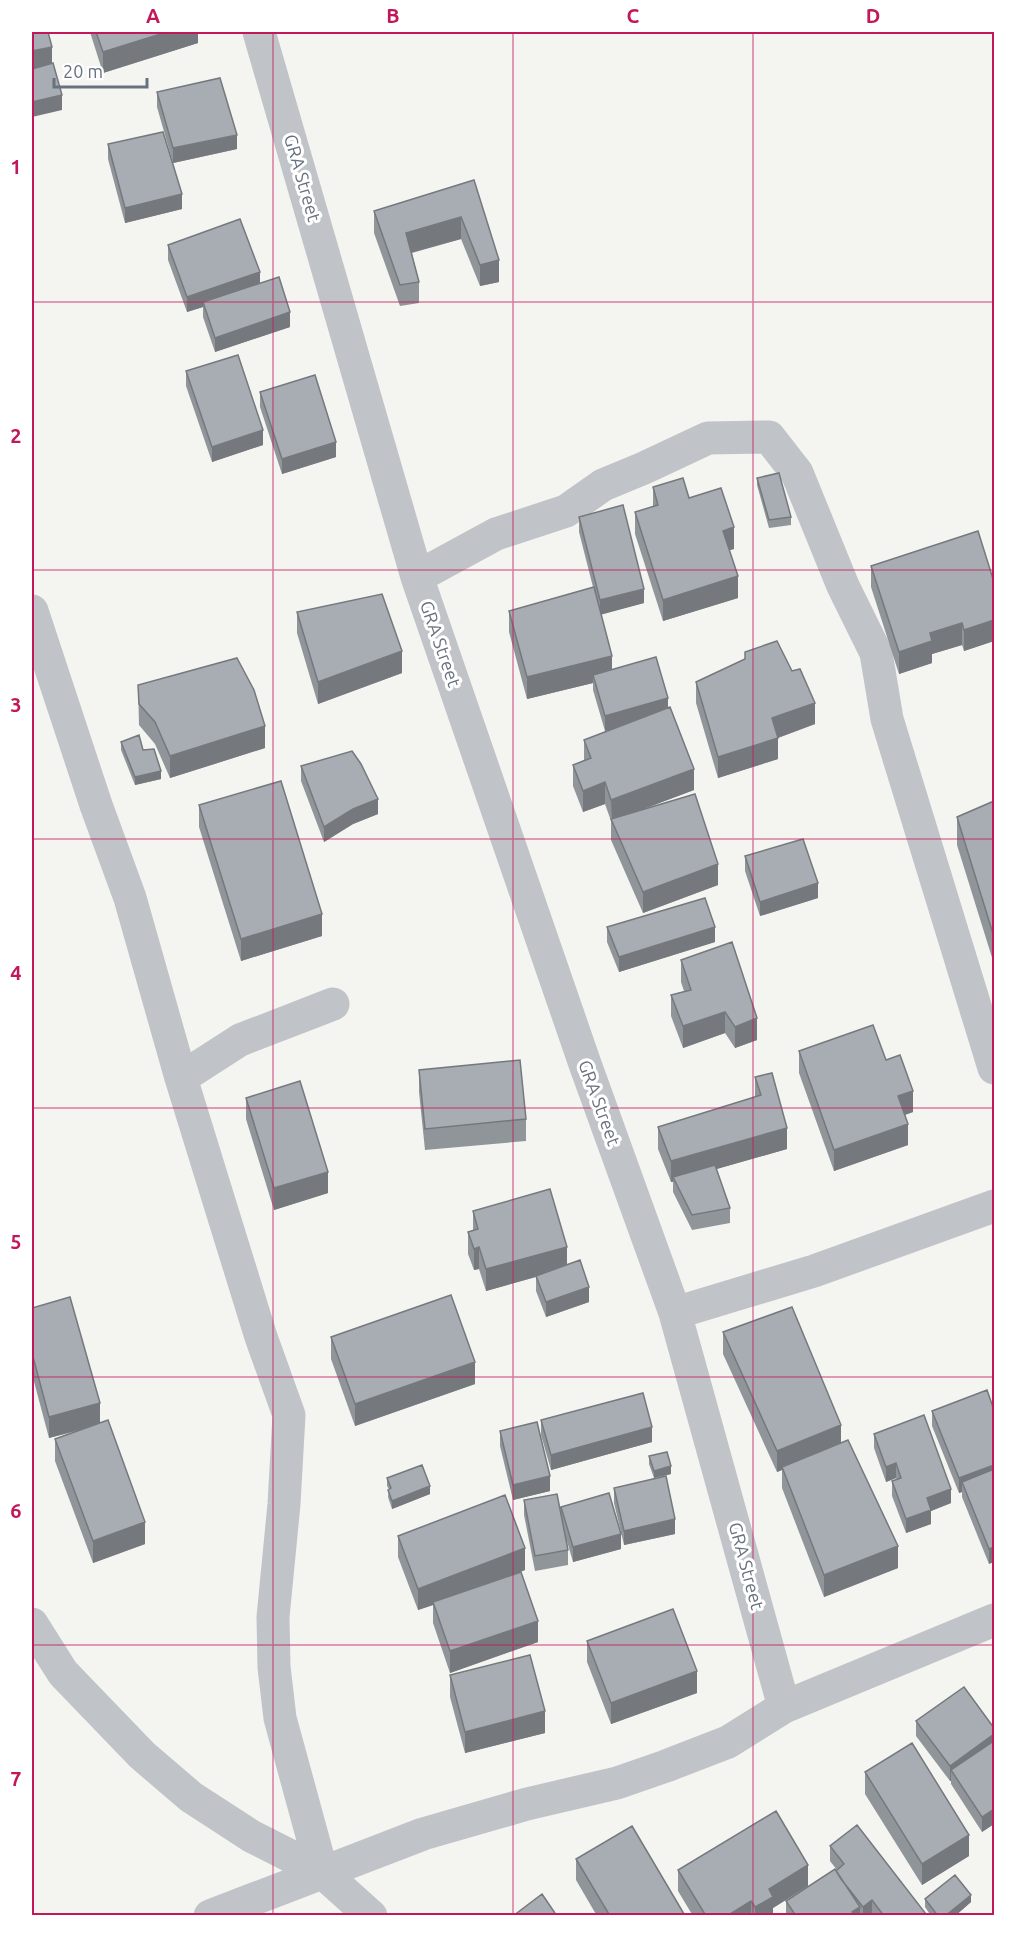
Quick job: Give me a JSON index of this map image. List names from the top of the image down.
{
  "streets": {
    "street": ["GRA Street"]
  },
  "scale_bar": "20 m",
  "grid": {
    "columns": [
      "A",
      "B",
      "C",
      "D"
    ],
    "rows": [
      "1",
      "2",
      "3",
      "4",
      "5",
      "6",
      "7"
    ]
  }
}
